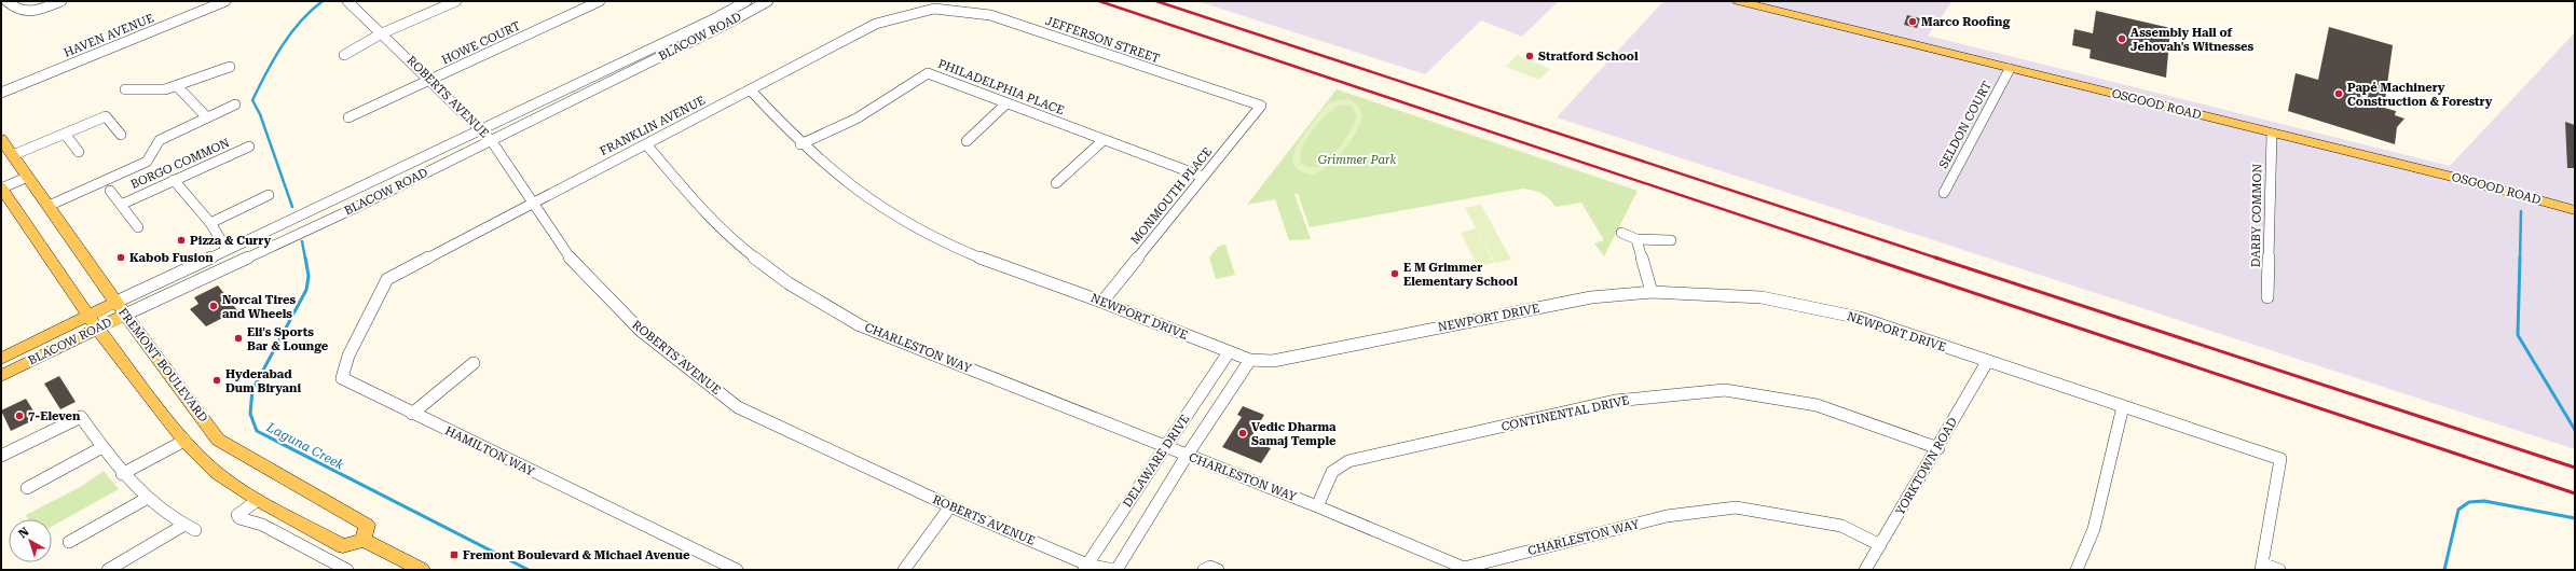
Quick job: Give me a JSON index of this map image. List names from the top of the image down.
{
  "streets": {
    "main road": ["BLACOW ROAD", "OSGOOD ROAD", "FREMONT BOULEVARD"],
    "street": [
      "HAVEN AVENUE",
      "JEFFERSON STREET",
      "HOWE COURT",
      "PHILADELPHIA PLACE",
      "ROBERTS AVENUE",
      "SELDON COURT",
      "FRANKLIN AVENUE",
      "BORGO COMMON",
      "MONMOUTH PLACE",
      "DARBY COMMON",
      "NEWPORT DRIVE",
      "CHARLESTON WAY",
      "CONTINENTAL DRIVE",
      "HAMILTON WAY",
      "DELAWARE DRIVE",
      "YORKTOWN ROAD"
    ]
  },
  "crossings": [
    ["BLACOW ROAD", "ROBERTS AVENUE"],
    ["BLACOW ROAD", "FREMONT BOULEVARD"],
    ["JEFFERSON STREET", "FRANKLIN AVENUE"],
    ["JEFFERSON STREET", "MONMOUTH PLACE"],
    ["HOWE COURT", "ROBERTS AVENUE"],
    ["PHILADELPHIA PLACE", "MONMOUTH PLACE"],
    ["PHILADELPHIA PLACE", "NEWPORT DRIVE"],
    ["ROBERTS AVENUE", "FRANKLIN AVENUE"],
    ["ROBERTS AVENUE", "DELAWARE DRIVE"],
    ["OSGOOD ROAD", "SELDON COURT"],
    ["OSGOOD ROAD", "DARBY COMMON"],
    ["FRANKLIN AVENUE", "NEWPORT DRIVE"],
    ["FRANKLIN AVENUE", "CHARLESTON WAY"],
    ["FRANKLIN AVENUE", "HAMILTON WAY"],
    ["MONMOUTH PLACE", "NEWPORT DRIVE"],
    ["NEWPORT DRIVE", "DELAWARE DRIVE"],
    ["NEWPORT DRIVE", "YORKTOWN ROAD"],
    ["CHARLESTON WAY", "CONTINENTAL DRIVE"],
    ["CHARLESTON WAY", "DELAWARE DRIVE"],
    ["CHARLESTON WAY", "YORKTOWN ROAD"],
    ["CONTINENTAL DRIVE", "YORKTOWN ROAD"]
  ],
  "water": ["Laguna Creek"],
  "parks": ["Grimmer Park"],
  "places": {
    "other": [
      "Marco Roofing",
      "Assembly Hall of Jehovah's Witnesses",
      "Stratford School",
      "Papé Machinery Construction & Forestry",
      "Pizza & Curry",
      "Kabob Fusion",
      "E M Grimmer Elementary School",
      "Norcal Tires and Wheels",
      "Eli's Sports Bar & Lounge",
      "Hyderabad Dum Biryani",
      "7-Eleven",
      "Vedic Dharma Samaj Temple"
    ],
    "transit": ["Fremont Boulevard & Michael Avenue"]
  },
  "north": "top left"
}
